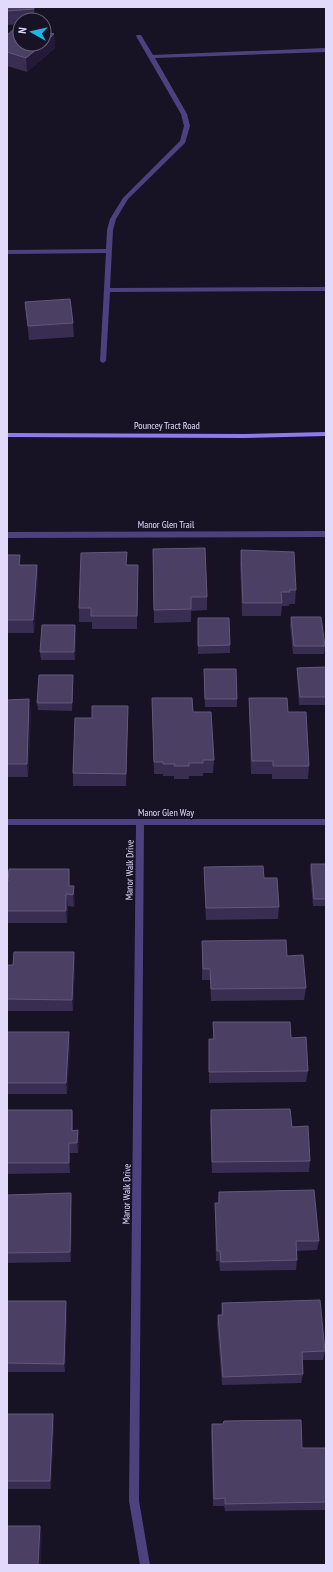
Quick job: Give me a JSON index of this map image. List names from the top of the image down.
{
  "streets": {
    "main road": ["Pouncey Tract Road"],
    "street": ["Manor Glen Trail", "Manor Glen Way", "Manor Walk Drive"]
  },
  "crossings": [
    ["Manor Glen Way", "Manor Walk Drive"]
  ],
  "north": "left"
}
